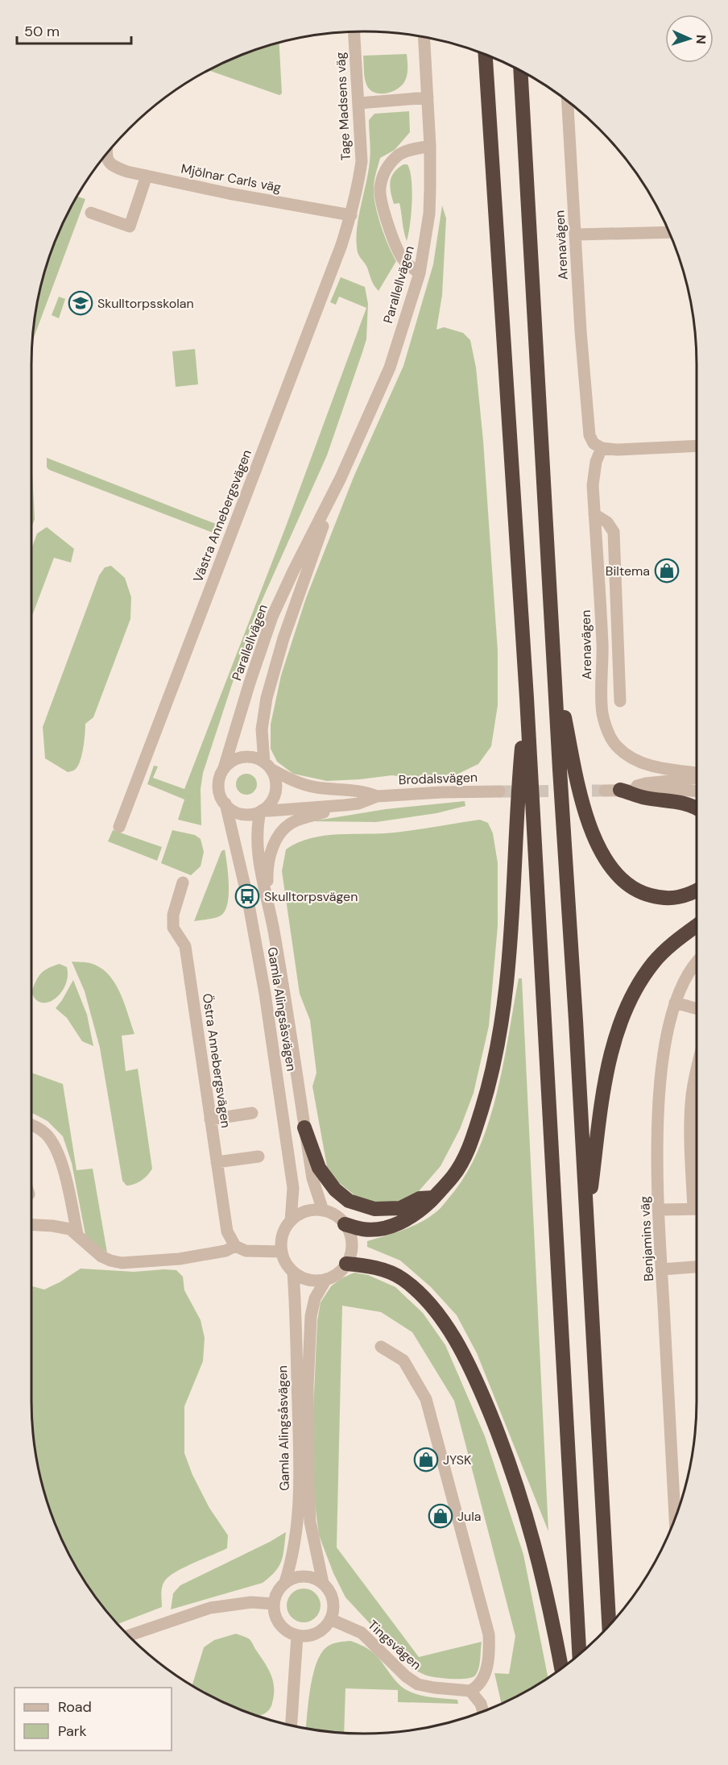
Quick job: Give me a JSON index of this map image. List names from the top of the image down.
{
  "streets": {
    "street": [
      "Tage Madsens väg",
      "Mjölnar Carls väg",
      "Arenavägen",
      "Parallellvägen",
      "Västra Annebergsvägen",
      "Brodalsvägen",
      "Gamla Alingsåsvägen",
      "Östra Annebergsvägen",
      "Benjamins väg",
      "Tingsvägen"
    ]
  },
  "crossings": [
    ["Tage Madsens väg", "Mjölnar Carls väg"],
    ["Tage Madsens väg", "Västra Annebergsvägen"],
    ["Mjölnar Carls väg", "Västra Annebergsvägen"],
    ["Parallellvägen", "Brodalsvägen"],
    ["Parallellvägen", "Gamla Alingsåsvägen"],
    ["Brodalsvägen", "Gamla Alingsåsvägen"],
    ["Gamla Alingsåsvägen", "Tingsvägen"]
  ],
  "places": {
    "school or university": ["Skulltorpsskolan"],
    "shop": ["Biltema", "JYSK", "Jula"],
    "bus stop": ["Skulltorpsvägen"]
  },
  "legend": ["Road", "Park"],
  "scale_bar": "50 m",
  "north": "right"
}
